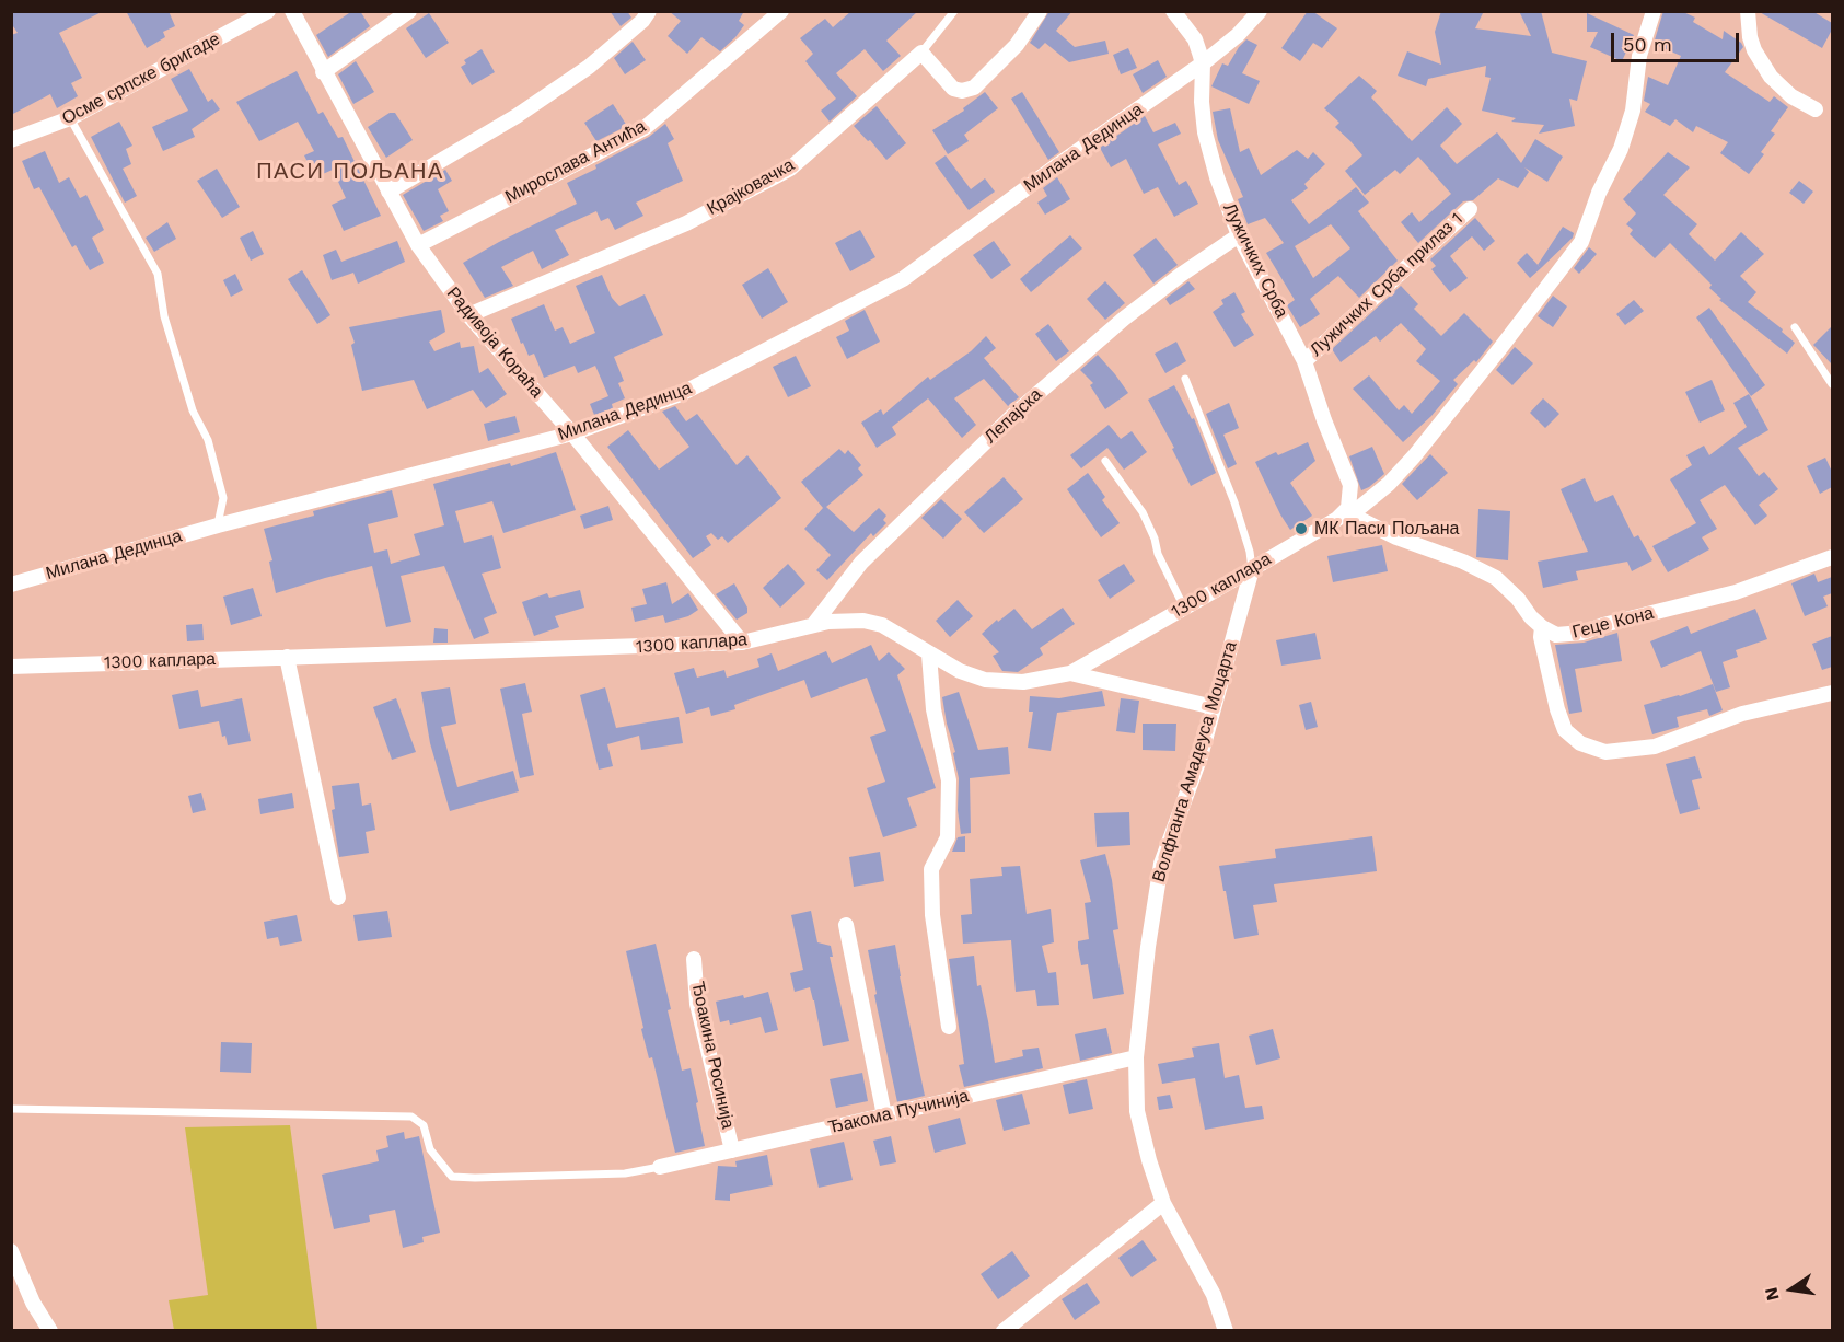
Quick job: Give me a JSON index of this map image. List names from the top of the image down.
{
  "streets": {
    "street": [
      "Осме српске бригаде",
      "Милана Дединца",
      "Мирослава Антића",
      "Крајковачка",
      "Лужичких Срба",
      "Лужичких Срба прилаз 1",
      "Радивоја Кораћа",
      "Лепајска",
      "1300 каплара",
      "Геце Кона",
      "Волфганга Амадеуса Моцарта",
      "Ђоакина Росинија",
      "Ђакома Пучинија"
    ]
  },
  "crossings": [
    ["Милана Дединца", "Лужичких Срба"],
    ["Милана Дединца", "Радивоја Кораћа"],
    ["Мирослава Антића", "Радивоја Кораћа"],
    ["Крајковачка", "Радивоја Кораћа"],
    ["Лужичких Срба", "Лужичких Срба прилаз 1"],
    ["Лужичких Срба", "Лепајска"],
    ["Лужичких Срба", "1300 каплара"],
    ["Радивоја Кораћа", "1300 каплара"],
    ["Лепајска", "1300 каплара"],
    ["1300 каплара", "Волфганга Амадеуса Моцарта"],
    ["Волфганга Амадеуса Моцарта", "Ђакома Пучинија"],
    ["Ђоакина Росинија", "Ђакома Пучинија"]
  ],
  "districts": ["ПАСИ ПОЉАНА"],
  "places": ["МК Паси Пољана"],
  "scale_bar": "50 m",
  "north": "left"
}
